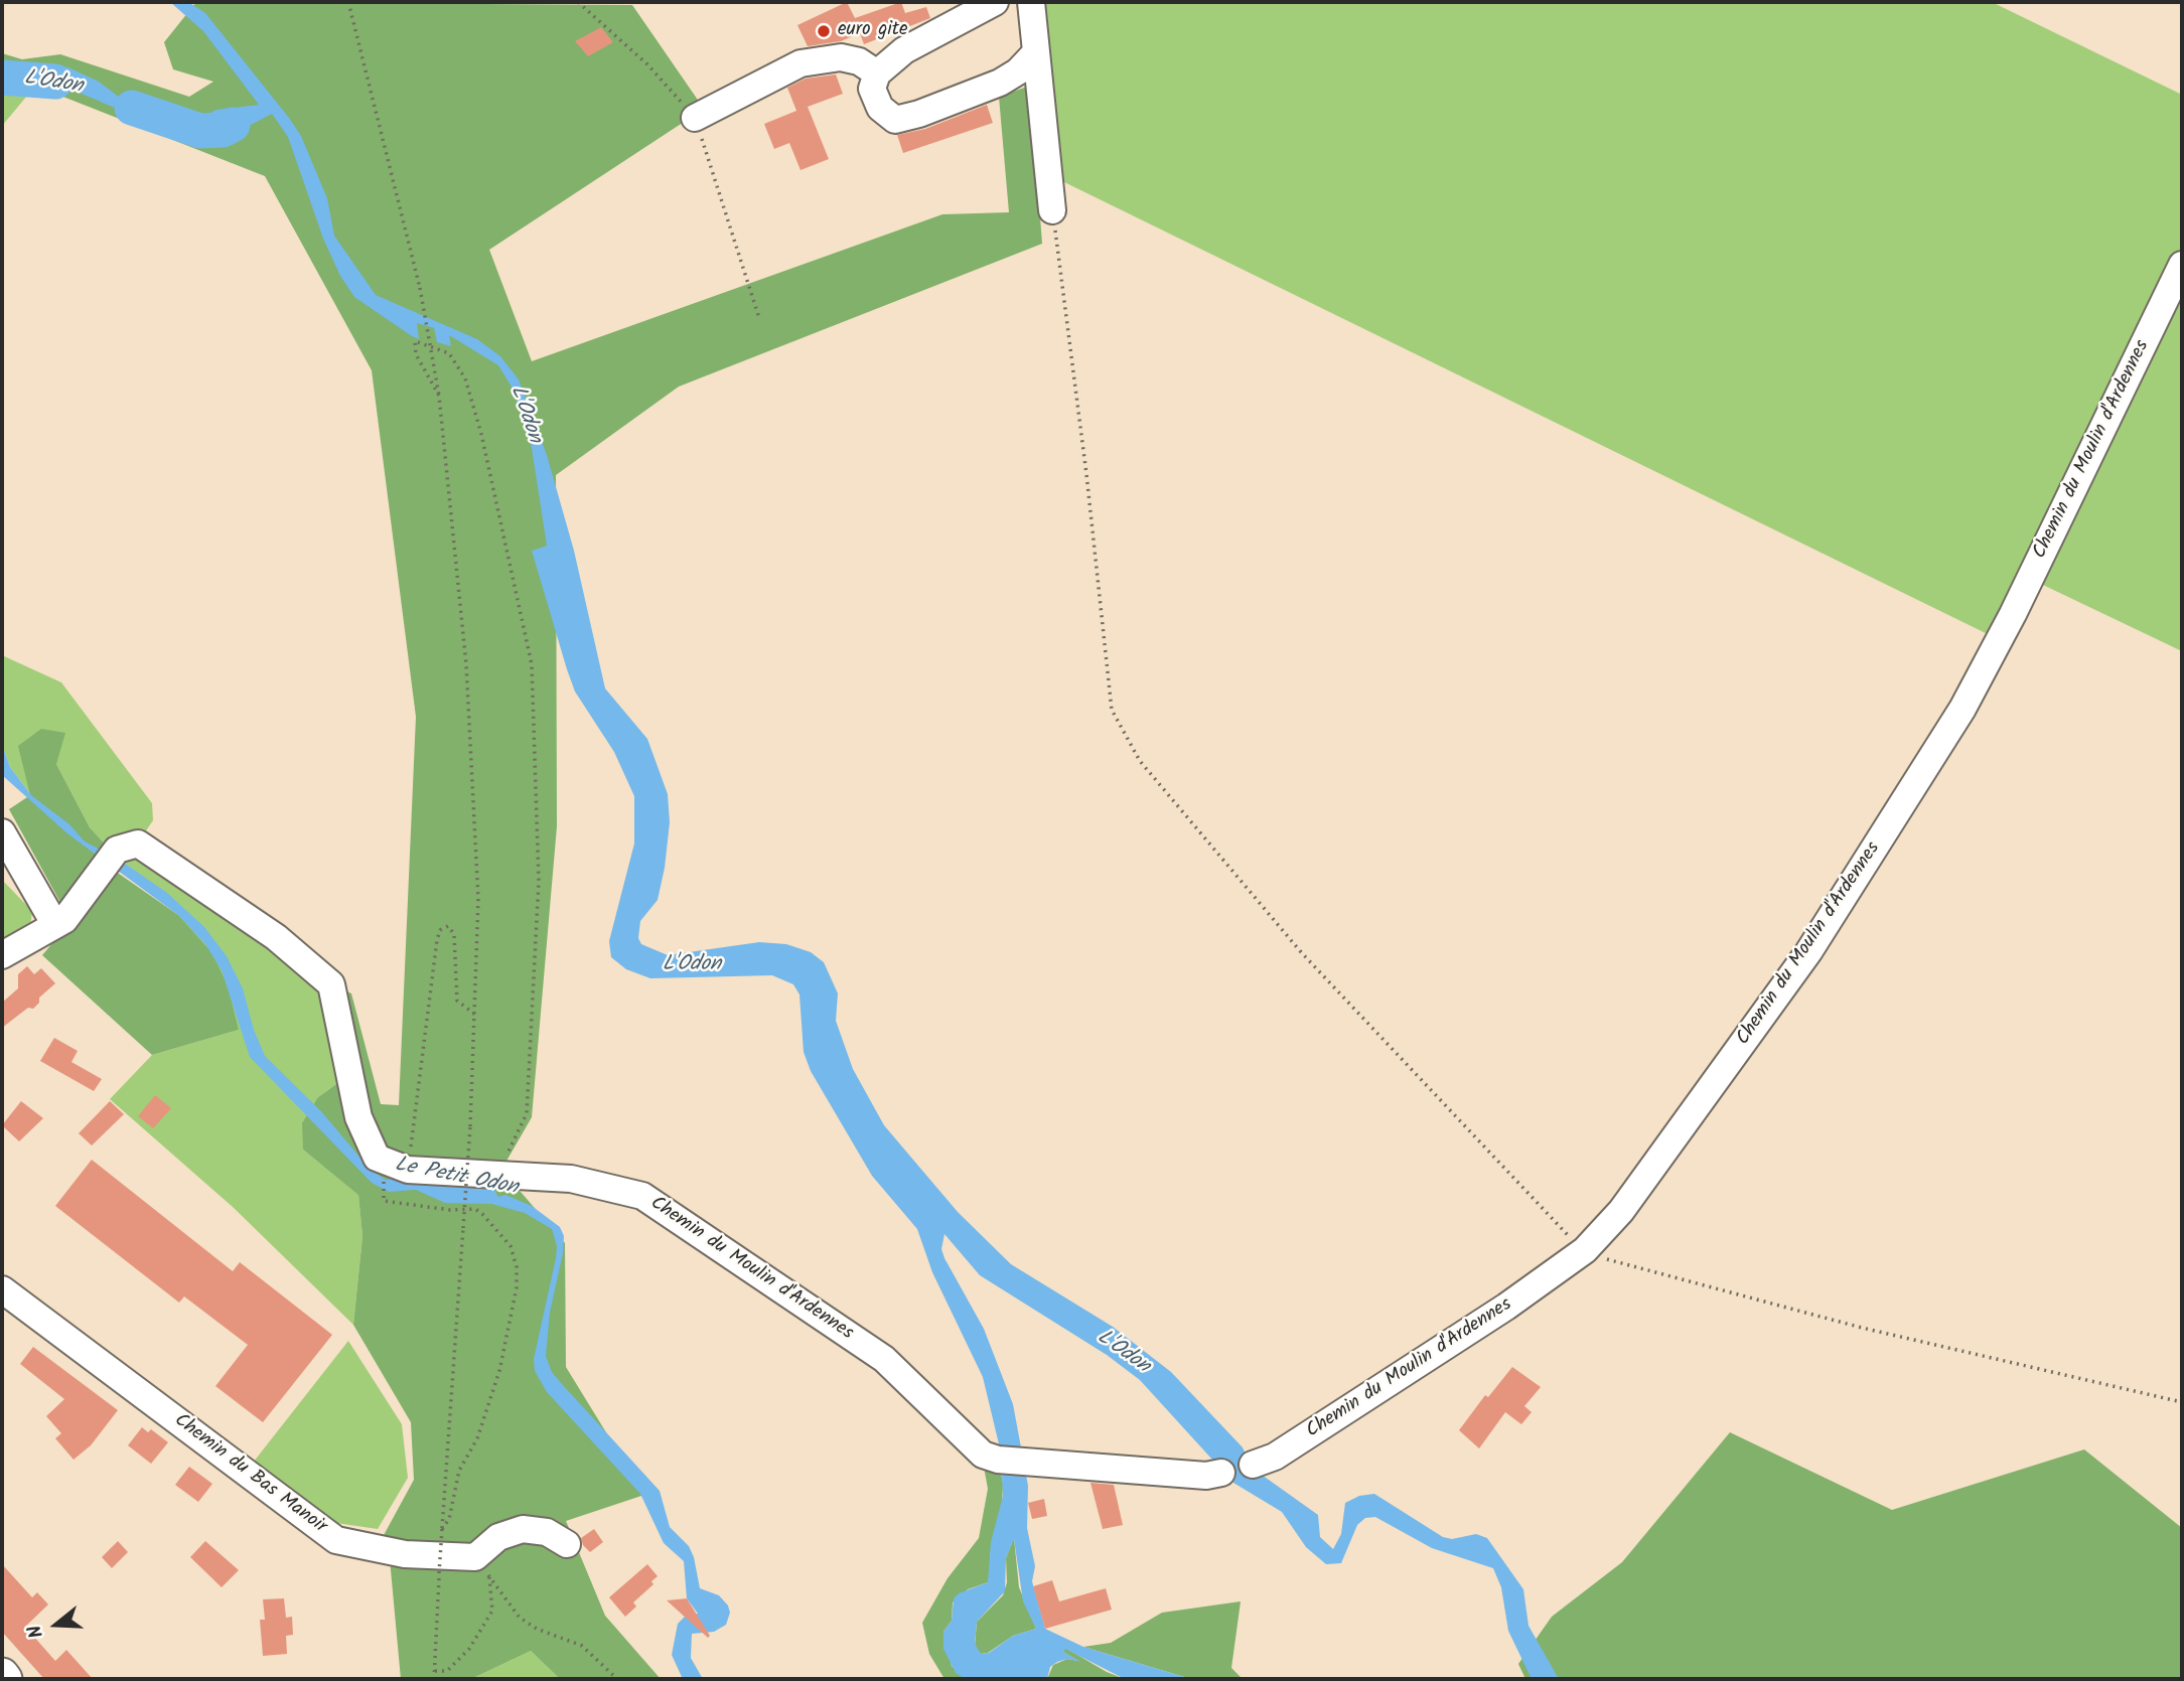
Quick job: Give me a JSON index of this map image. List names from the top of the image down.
{
  "streets": {
    "street": ["Chemin du Moulin d'Ardennes", "Chemin du Bas Manoir"]
  },
  "water": ["L'Odon", "Le Petit Odon"],
  "places": ["euro gite"],
  "north": "left"
}
